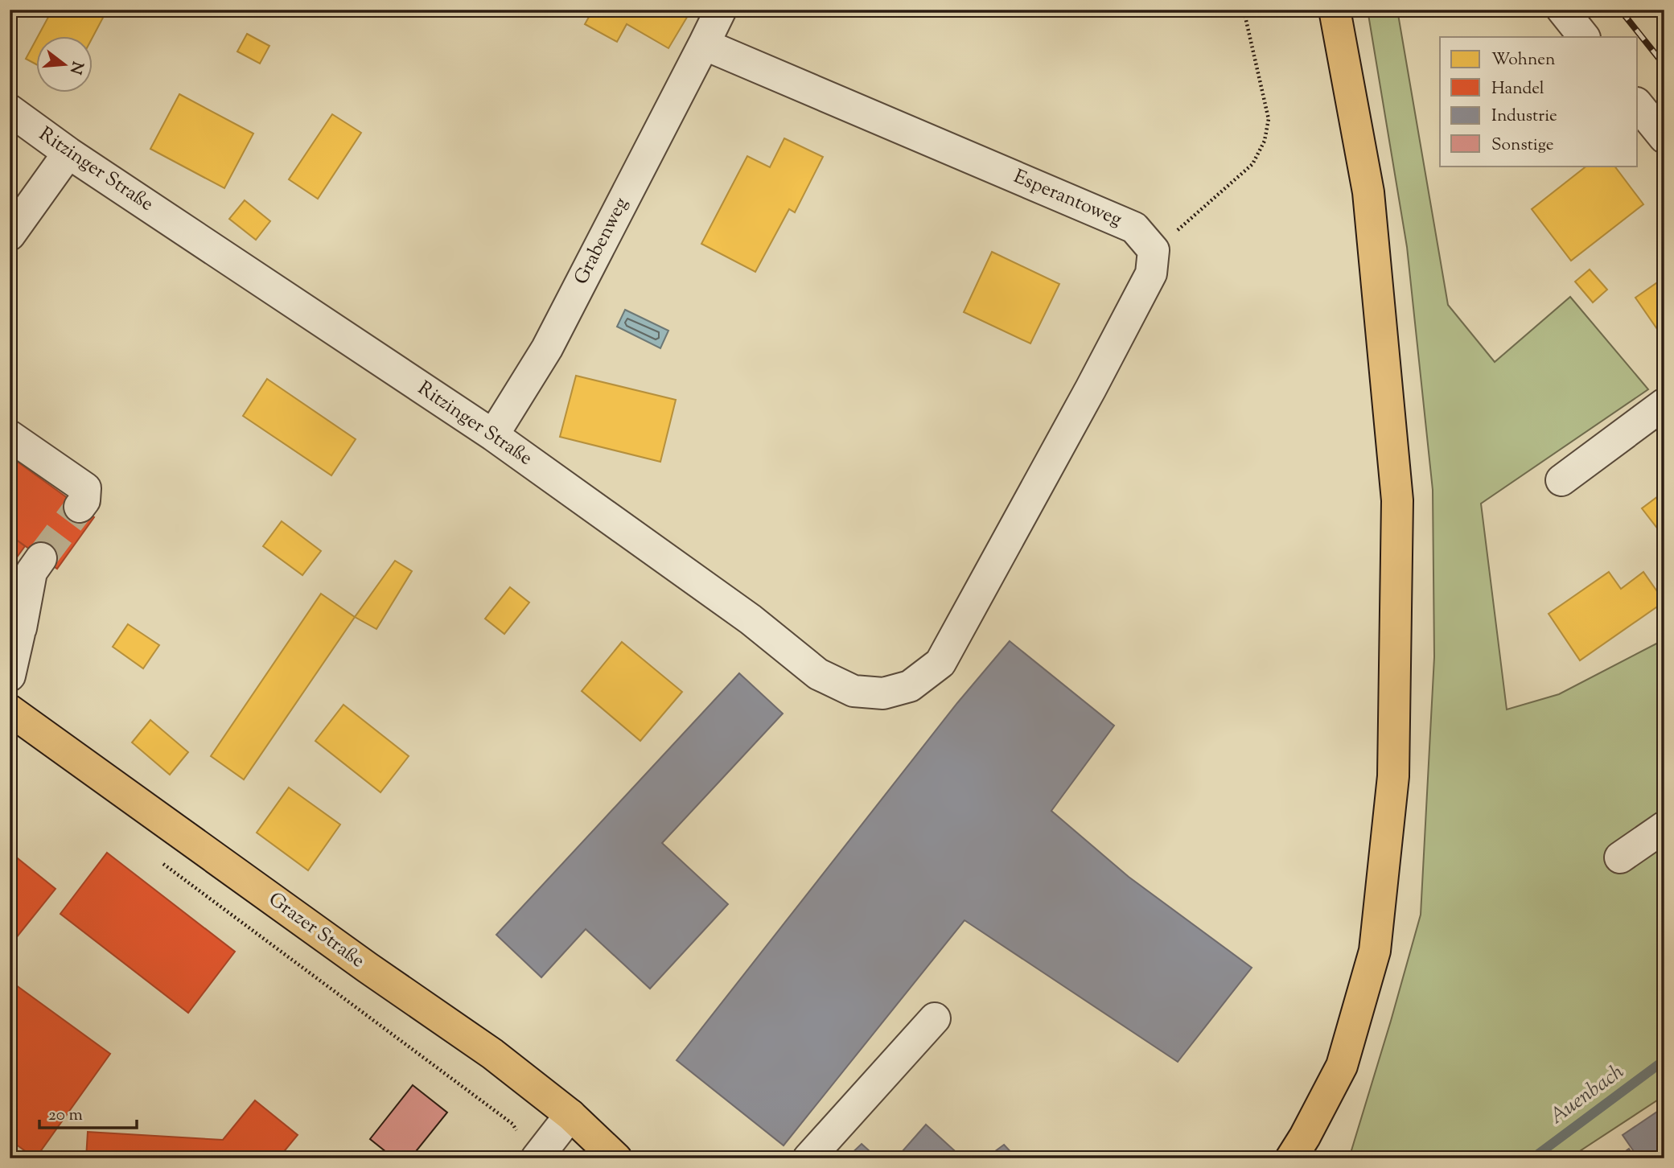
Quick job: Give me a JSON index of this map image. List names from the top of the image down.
{
  "streets": {
    "main road": ["Grazer Straße"],
    "street": ["Ritzinger Straße", "Esperantoweg", "Grabenweg"]
  },
  "crossings": [
    ["Ritzinger Straße", "Esperantoweg"],
    ["Ritzinger Straße", "Grabenweg"],
    ["Esperantoweg", "Grabenweg"]
  ],
  "water": ["Auenbach"],
  "legend": [
    "Wohnen",
    "Handel",
    "Industrie",
    "Sonstige"
  ],
  "scale_bar": "20 m",
  "north": "right"
}
